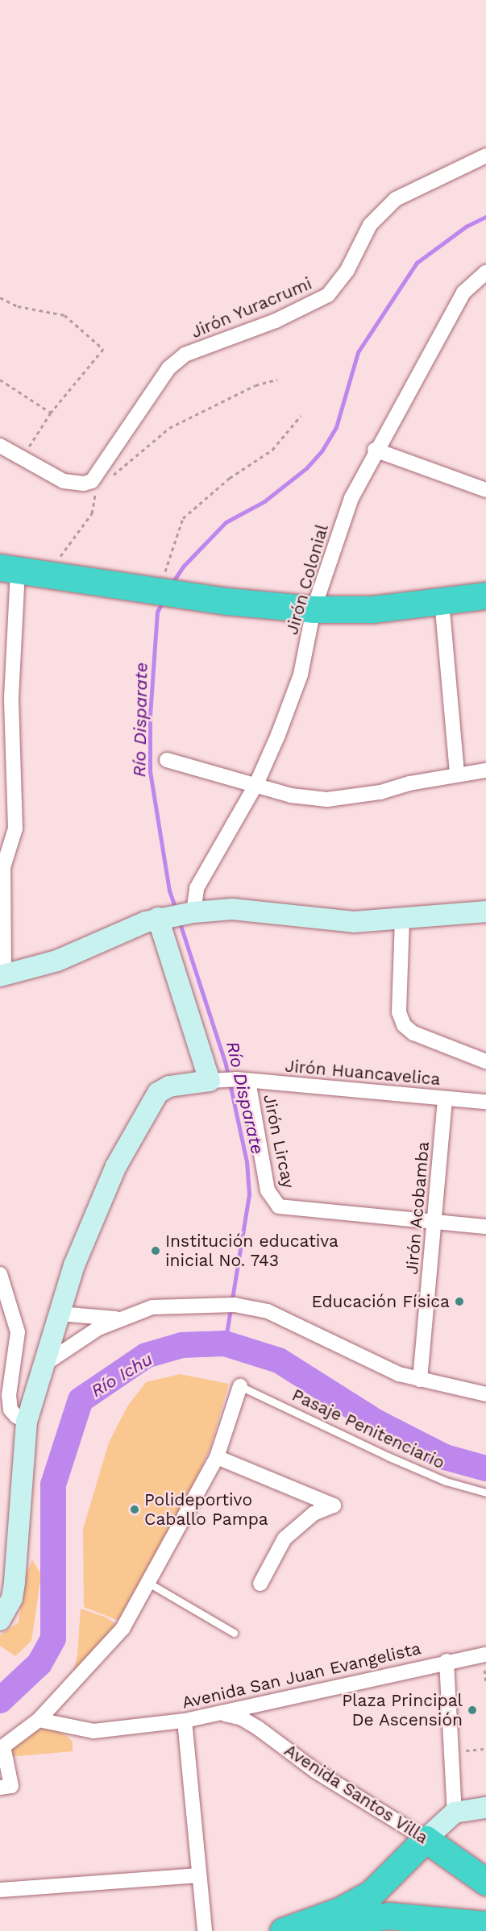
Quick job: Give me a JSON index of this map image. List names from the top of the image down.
{
  "streets": {
    "highway": ["Avenida Santos Villa"],
    "street": [
      "Jirón Yuracrumi",
      "Jirón Colonial",
      "Jirón Huancavelica",
      "Jirón Lircay",
      "Jirón Acobamba",
      "Avenida San Juan Evangelista"
    ],
    "lane": ["Pasaje Penitenciario"]
  },
  "crossings": [
    ["Jirón Huancavelica", "Jirón Lircay"],
    ["Jirón Huancavelica", "Jirón Acobamba"],
    ["Jirón Lircay", "Jirón Acobamba"],
    ["Avenida San Juan Evangelista", "Avenida Santos Villa"]
  ],
  "water": ["Río Disparate", "Río Ichu"],
  "places": [
    "Institución educativa inicial No. 743",
    "Educación Física",
    "Polideportivo Caballo Pampa",
    "Plaza Principal De Ascensión"
  ]
}
